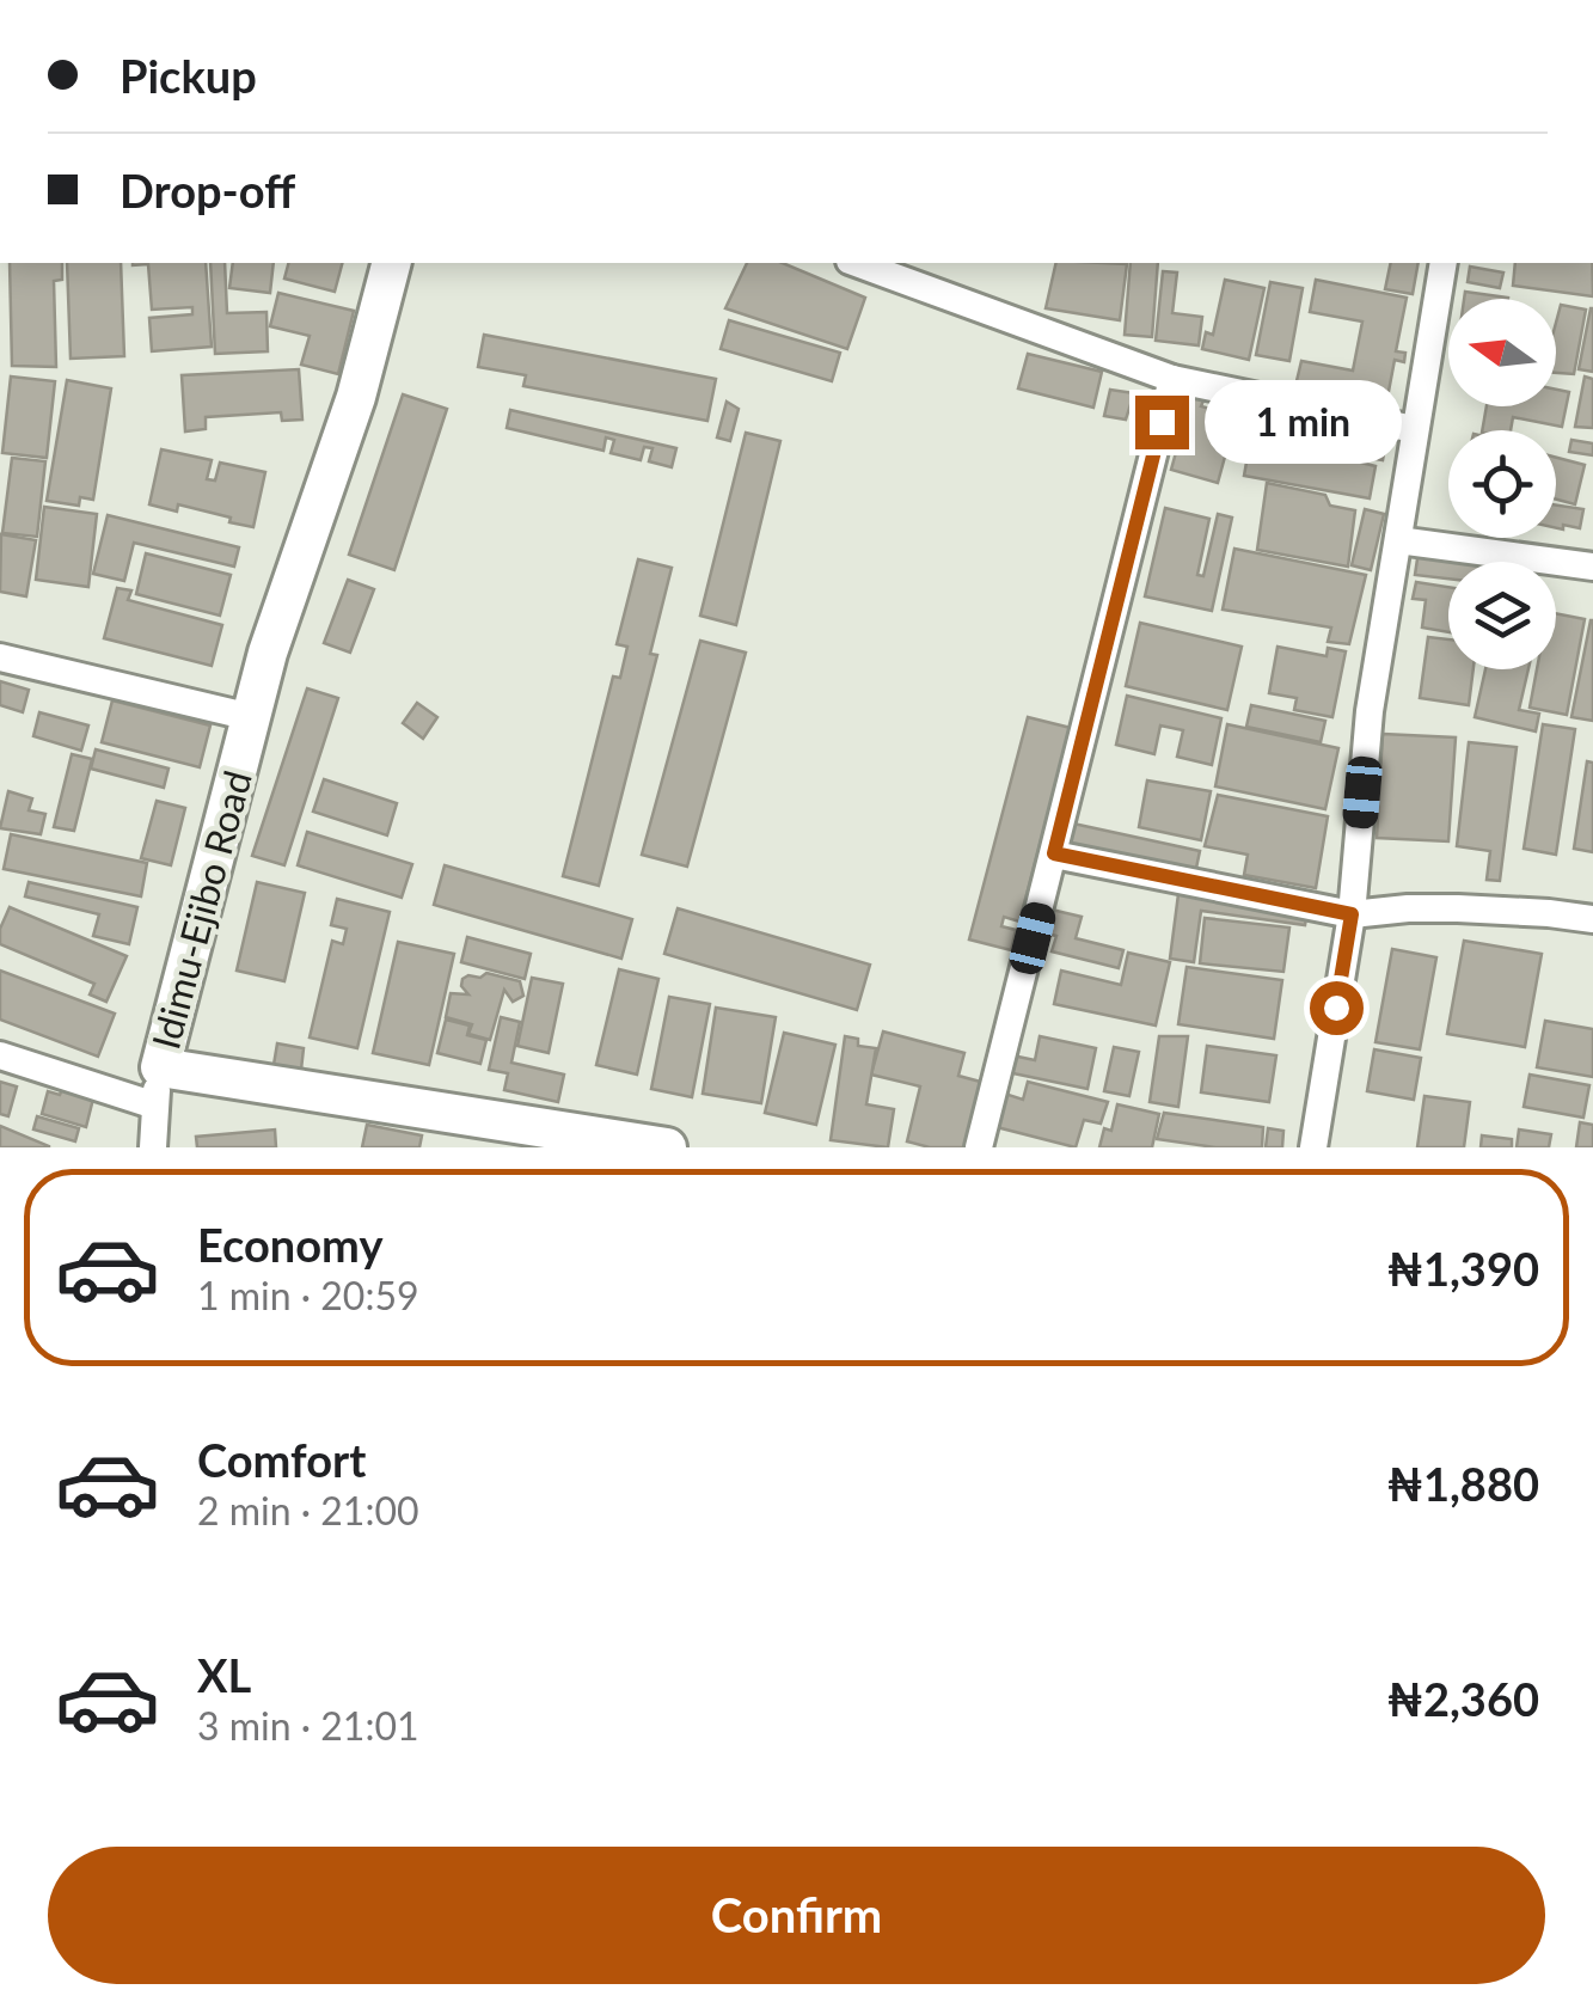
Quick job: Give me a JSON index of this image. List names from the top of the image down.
{
  "streets": {
    "main road": ["Idimu-Ejibo Road"]
  },
  "north": "left",
  "page": {
    "banner": ["Pickup", "Drop-off"],
    "bubble": "1 min",
    "list": [
      {
        "name": "Economy",
        "note": "1 min · 20:59",
        "value": "₦1,390"
      },
      {
        "name": "Comfort",
        "note": "2 min · 21:00",
        "value": "₦1,880"
      },
      {
        "name": "XL",
        "note": "3 min · 21:01",
        "value": "₦2,360"
      }
    ],
    "buttons": "Confirm"
  }
}
